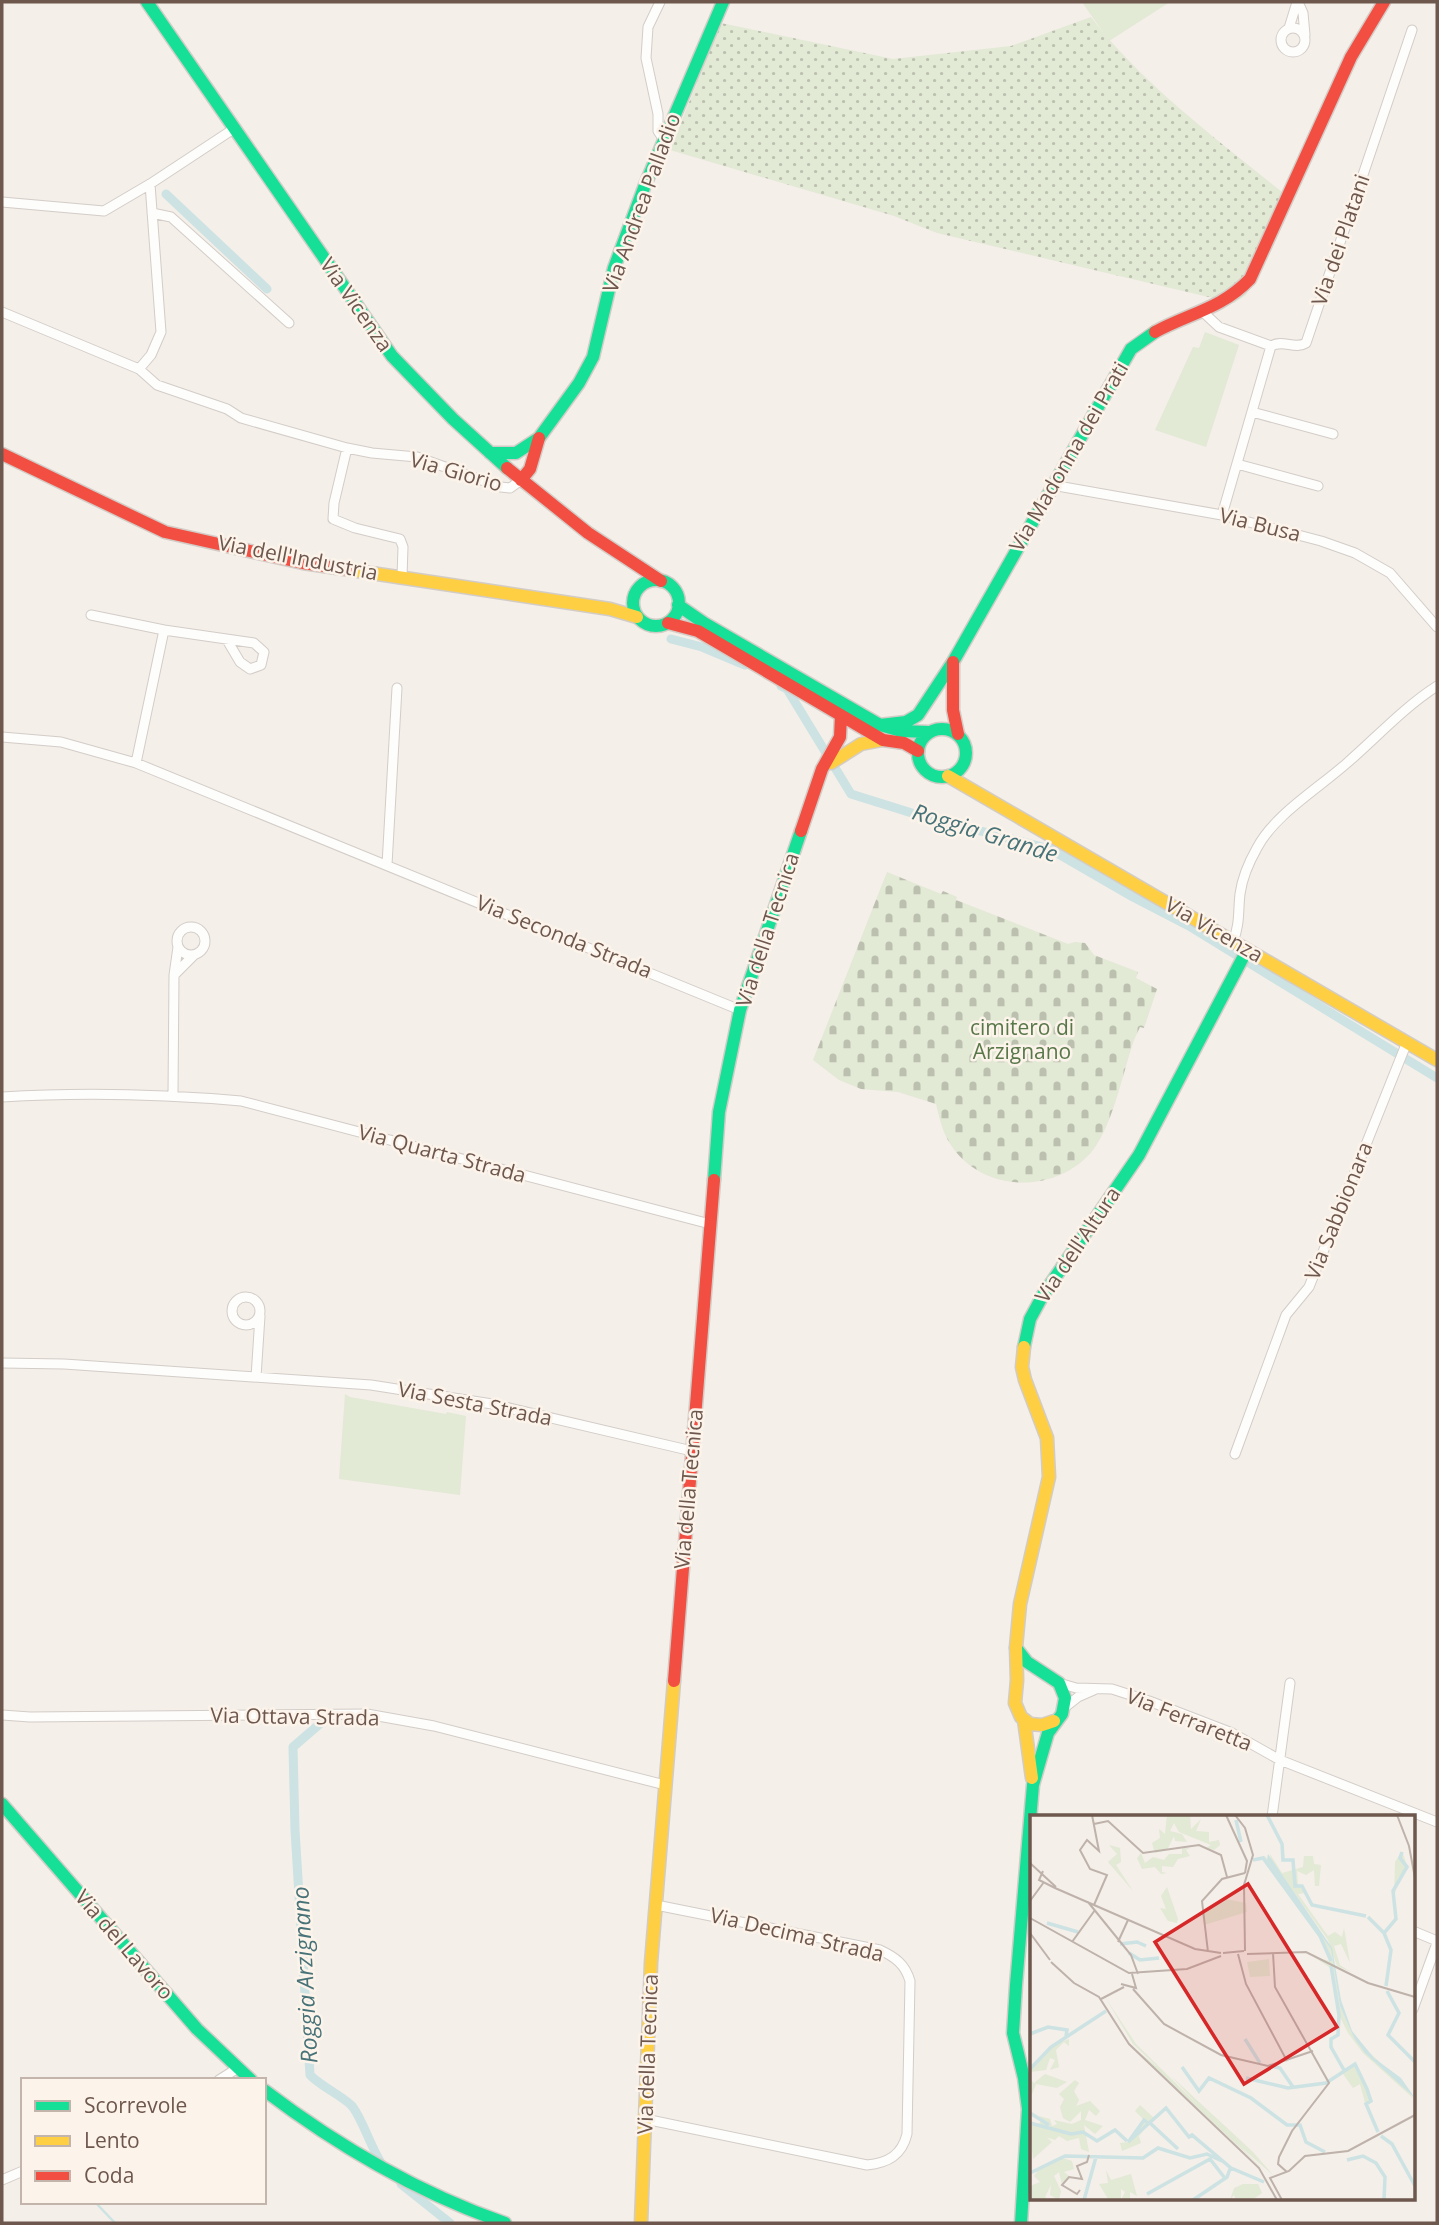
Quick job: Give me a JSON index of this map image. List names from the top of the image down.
{
  "streets": {
    "street": [
      "Via Andrea Palladio",
      "Via dei Platani",
      "Via Vicenza",
      "Via Madonna dei Prati",
      "Via Giorio",
      "Via Busa",
      "Via dell'Industria",
      "Via della Tecnica",
      "Via Seconda Strada",
      "Via Quarta Strada",
      "Via Sabbionara",
      "Via dell'Altura",
      "Via Sesta Strada",
      "Via Ottava Strada",
      "Via Ferraretta",
      "Via Decima Strada",
      "Via del Lavoro"
    ]
  },
  "crossings": [
    ["Via dei Platani", "Via Madonna dei Prati"],
    ["Via Vicenza", "Via Madonna dei Prati"],
    ["Via Vicenza", "Via Giorio"],
    ["Via Vicenza", "Via dell'Industria"],
    ["Via Vicenza", "Via Sabbionara"],
    ["Via Vicenza", "Via dell'Altura"],
    ["Via Madonna dei Prati", "Via Busa"],
    ["Via della Tecnica", "Via Seconda Strada"],
    ["Via della Tecnica", "Via Quarta Strada"],
    ["Via della Tecnica", "Via Sesta Strada"],
    ["Via della Tecnica", "Via Ottava Strada"],
    ["Via della Tecnica", "Via Decima Strada"],
    ["Via dell'Altura", "Via Ferraretta"]
  ],
  "water": ["Roggia Grande", "Roggia Arzignano"],
  "parks": ["cimitero di Arzignano"],
  "legend": ["Scorrevole", "Lento", "Coda"]
}
